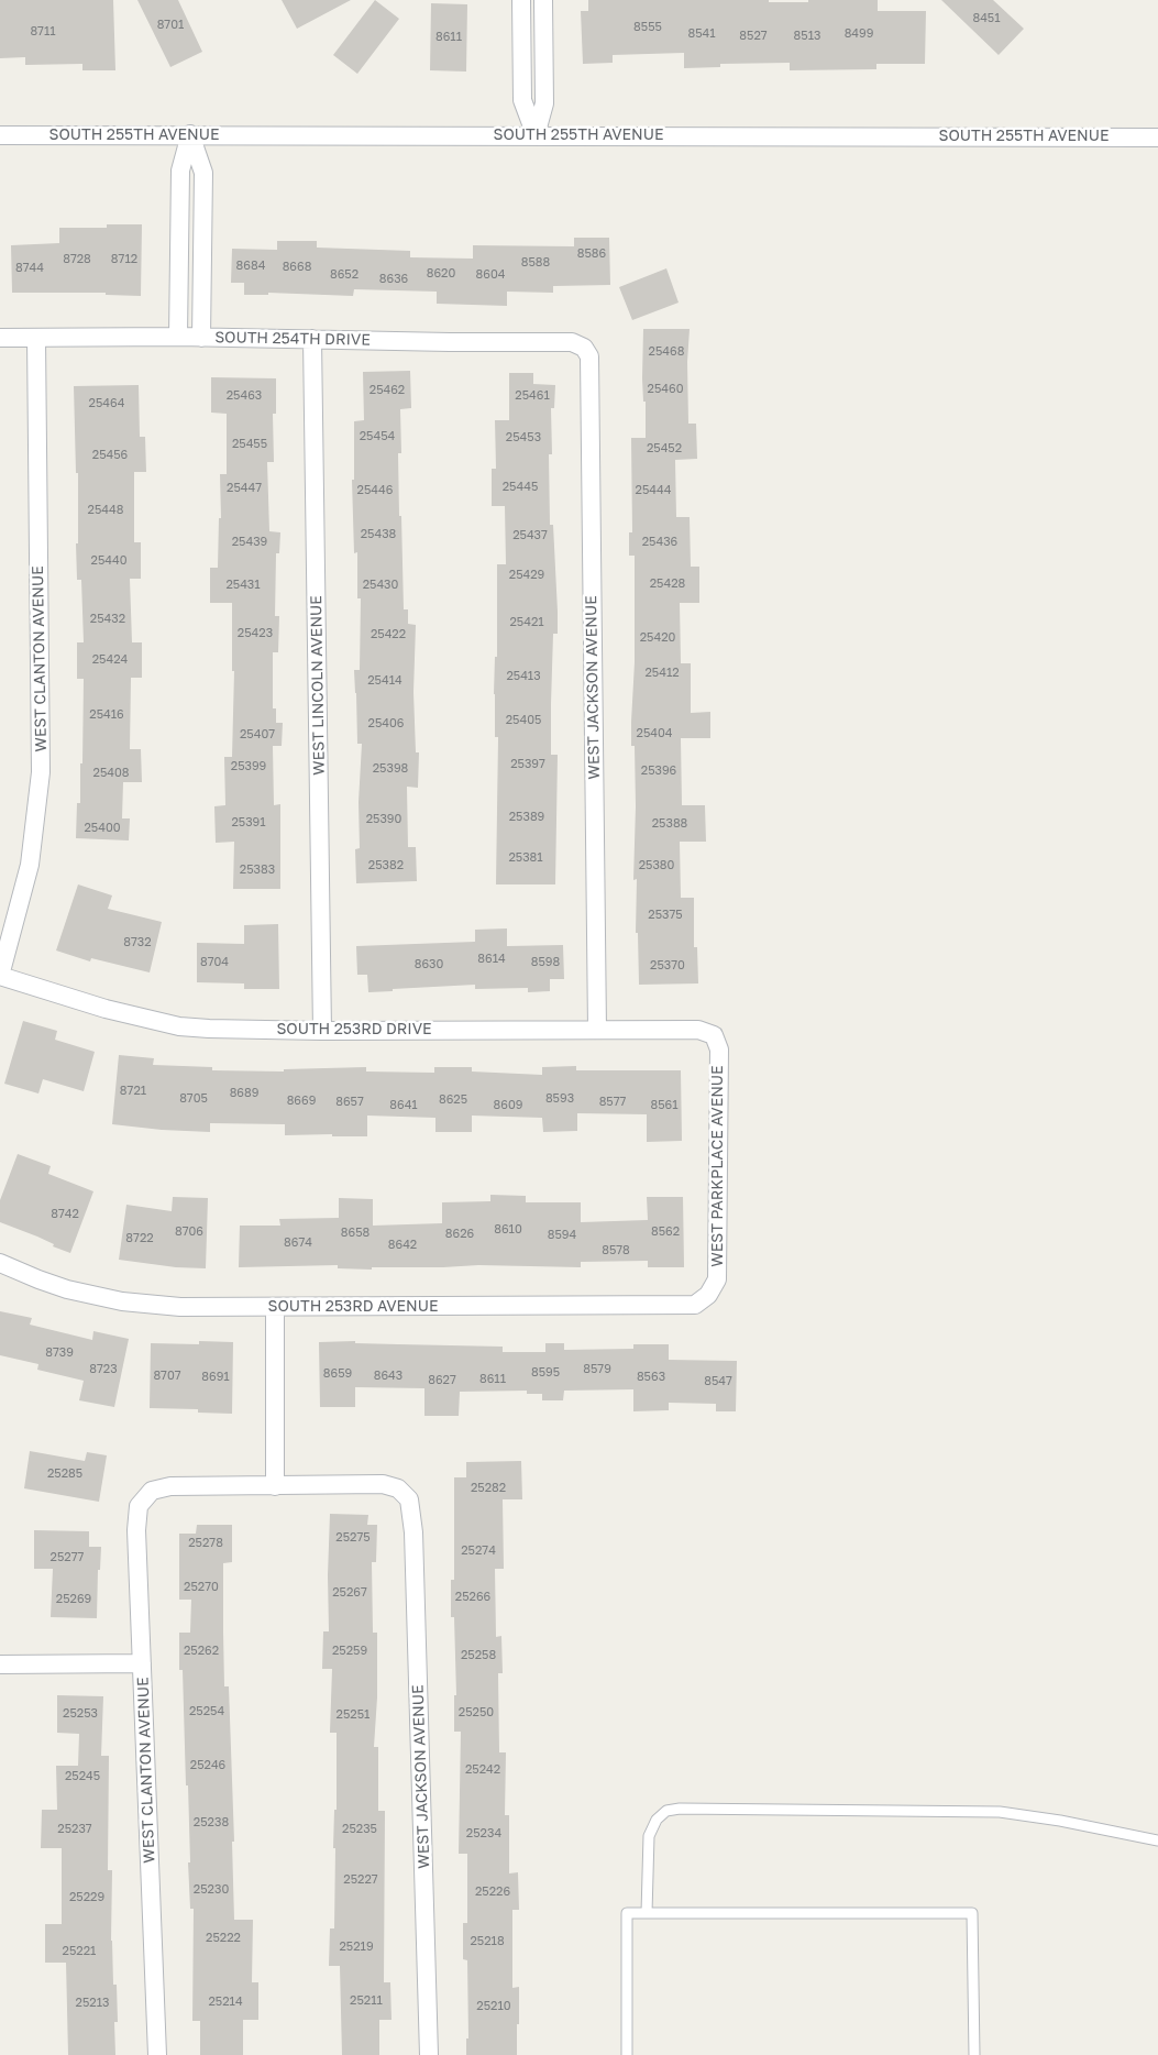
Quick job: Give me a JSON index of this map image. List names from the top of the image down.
{
  "streets": {
    "street": [
      "SOUTH 255TH AVENUE",
      "SOUTH 254TH DRIVE",
      "WEST CLANTON AVENUE",
      "WEST LINCOLN AVENUE",
      "WEST JACKSON AVENUE",
      "SOUTH 253RD DRIVE",
      "WEST PARKPLACE AVENUE",
      "SOUTH 253RD AVENUE"
    ]
  },
  "crossings": [
    ["SOUTH 254TH DRIVE", "WEST CLANTON AVENUE"],
    ["SOUTH 254TH DRIVE", "WEST LINCOLN AVENUE"],
    ["SOUTH 254TH DRIVE", "WEST JACKSON AVENUE"],
    ["WEST CLANTON AVENUE", "WEST JACKSON AVENUE"],
    ["WEST CLANTON AVENUE", "SOUTH 253RD DRIVE"],
    ["WEST LINCOLN AVENUE", "SOUTH 253RD DRIVE"],
    ["WEST JACKSON AVENUE", "SOUTH 253RD DRIVE"],
    ["SOUTH 253RD DRIVE", "WEST PARKPLACE AVENUE"],
    ["WEST PARKPLACE AVENUE", "SOUTH 253RD AVENUE"]
  ],
  "house_numbers": [
    "8451",
    "8701",
    "8555",
    "8711",
    "8541",
    "8499",
    "8527",
    "8513",
    "8611",
    "8586",
    "8728",
    "8712",
    "8588",
    "8684",
    "8668",
    "8744",
    "8620",
    "8652",
    "8604",
    "8636",
    "25468",
    "25460",
    "25462",
    "25463",
    "25461",
    "25464",
    "25454",
    "25453",
    "25455",
    "25452",
    "25456",
    "25445",
    "25447",
    "25446",
    "25444",
    "25448",
    "25438",
    "25437",
    "25439",
    "25436",
    "25440",
    "25429",
    "25428",
    "25431",
    "25430",
    "25432",
    "25421",
    "25423",
    "25422",
    "25420",
    "25424",
    "25412",
    "25413",
    "25414",
    "25416",
    "25405",
    "25406",
    "25404",
    "25407",
    "25397",
    "25399",
    "25398",
    "25396",
    "25408",
    "25389",
    "25390",
    "25391",
    "25388",
    "25400",
    "25381",
    "25382",
    "25380",
    "25383",
    "25375",
    "8732",
    "8614",
    "8704",
    "8598",
    "8630",
    "25370",
    "8721",
    "8689",
    "8705",
    "8593",
    "8625",
    "8669",
    "8657",
    "8577",
    "8641",
    "8609",
    "8561",
    "8742",
    "8610",
    "8706",
    "8562",
    "8658",
    "8626",
    "8594",
    "8722",
    "8674",
    "8642",
    "8578",
    "8739",
    "8723",
    "8579",
    "8595",
    "8659",
    "8707",
    "8643",
    "8691",
    "8563",
    "8611",
    "8627",
    "8547",
    "25285",
    "25282",
    "25275",
    "25278",
    "25274",
    "25277",
    "25270",
    "25267",
    "25266",
    "25269",
    "25262",
    "25259",
    "25258",
    "25254",
    "25250",
    "25253",
    "25251",
    "25246",
    "25242",
    "25245",
    "25238",
    "25237",
    "25235",
    "25234",
    "25227",
    "25230",
    "25226",
    "25229",
    "25222",
    "25218",
    "25219",
    "25221",
    "25211",
    "25214",
    "25213",
    "25210"
  ]
}
